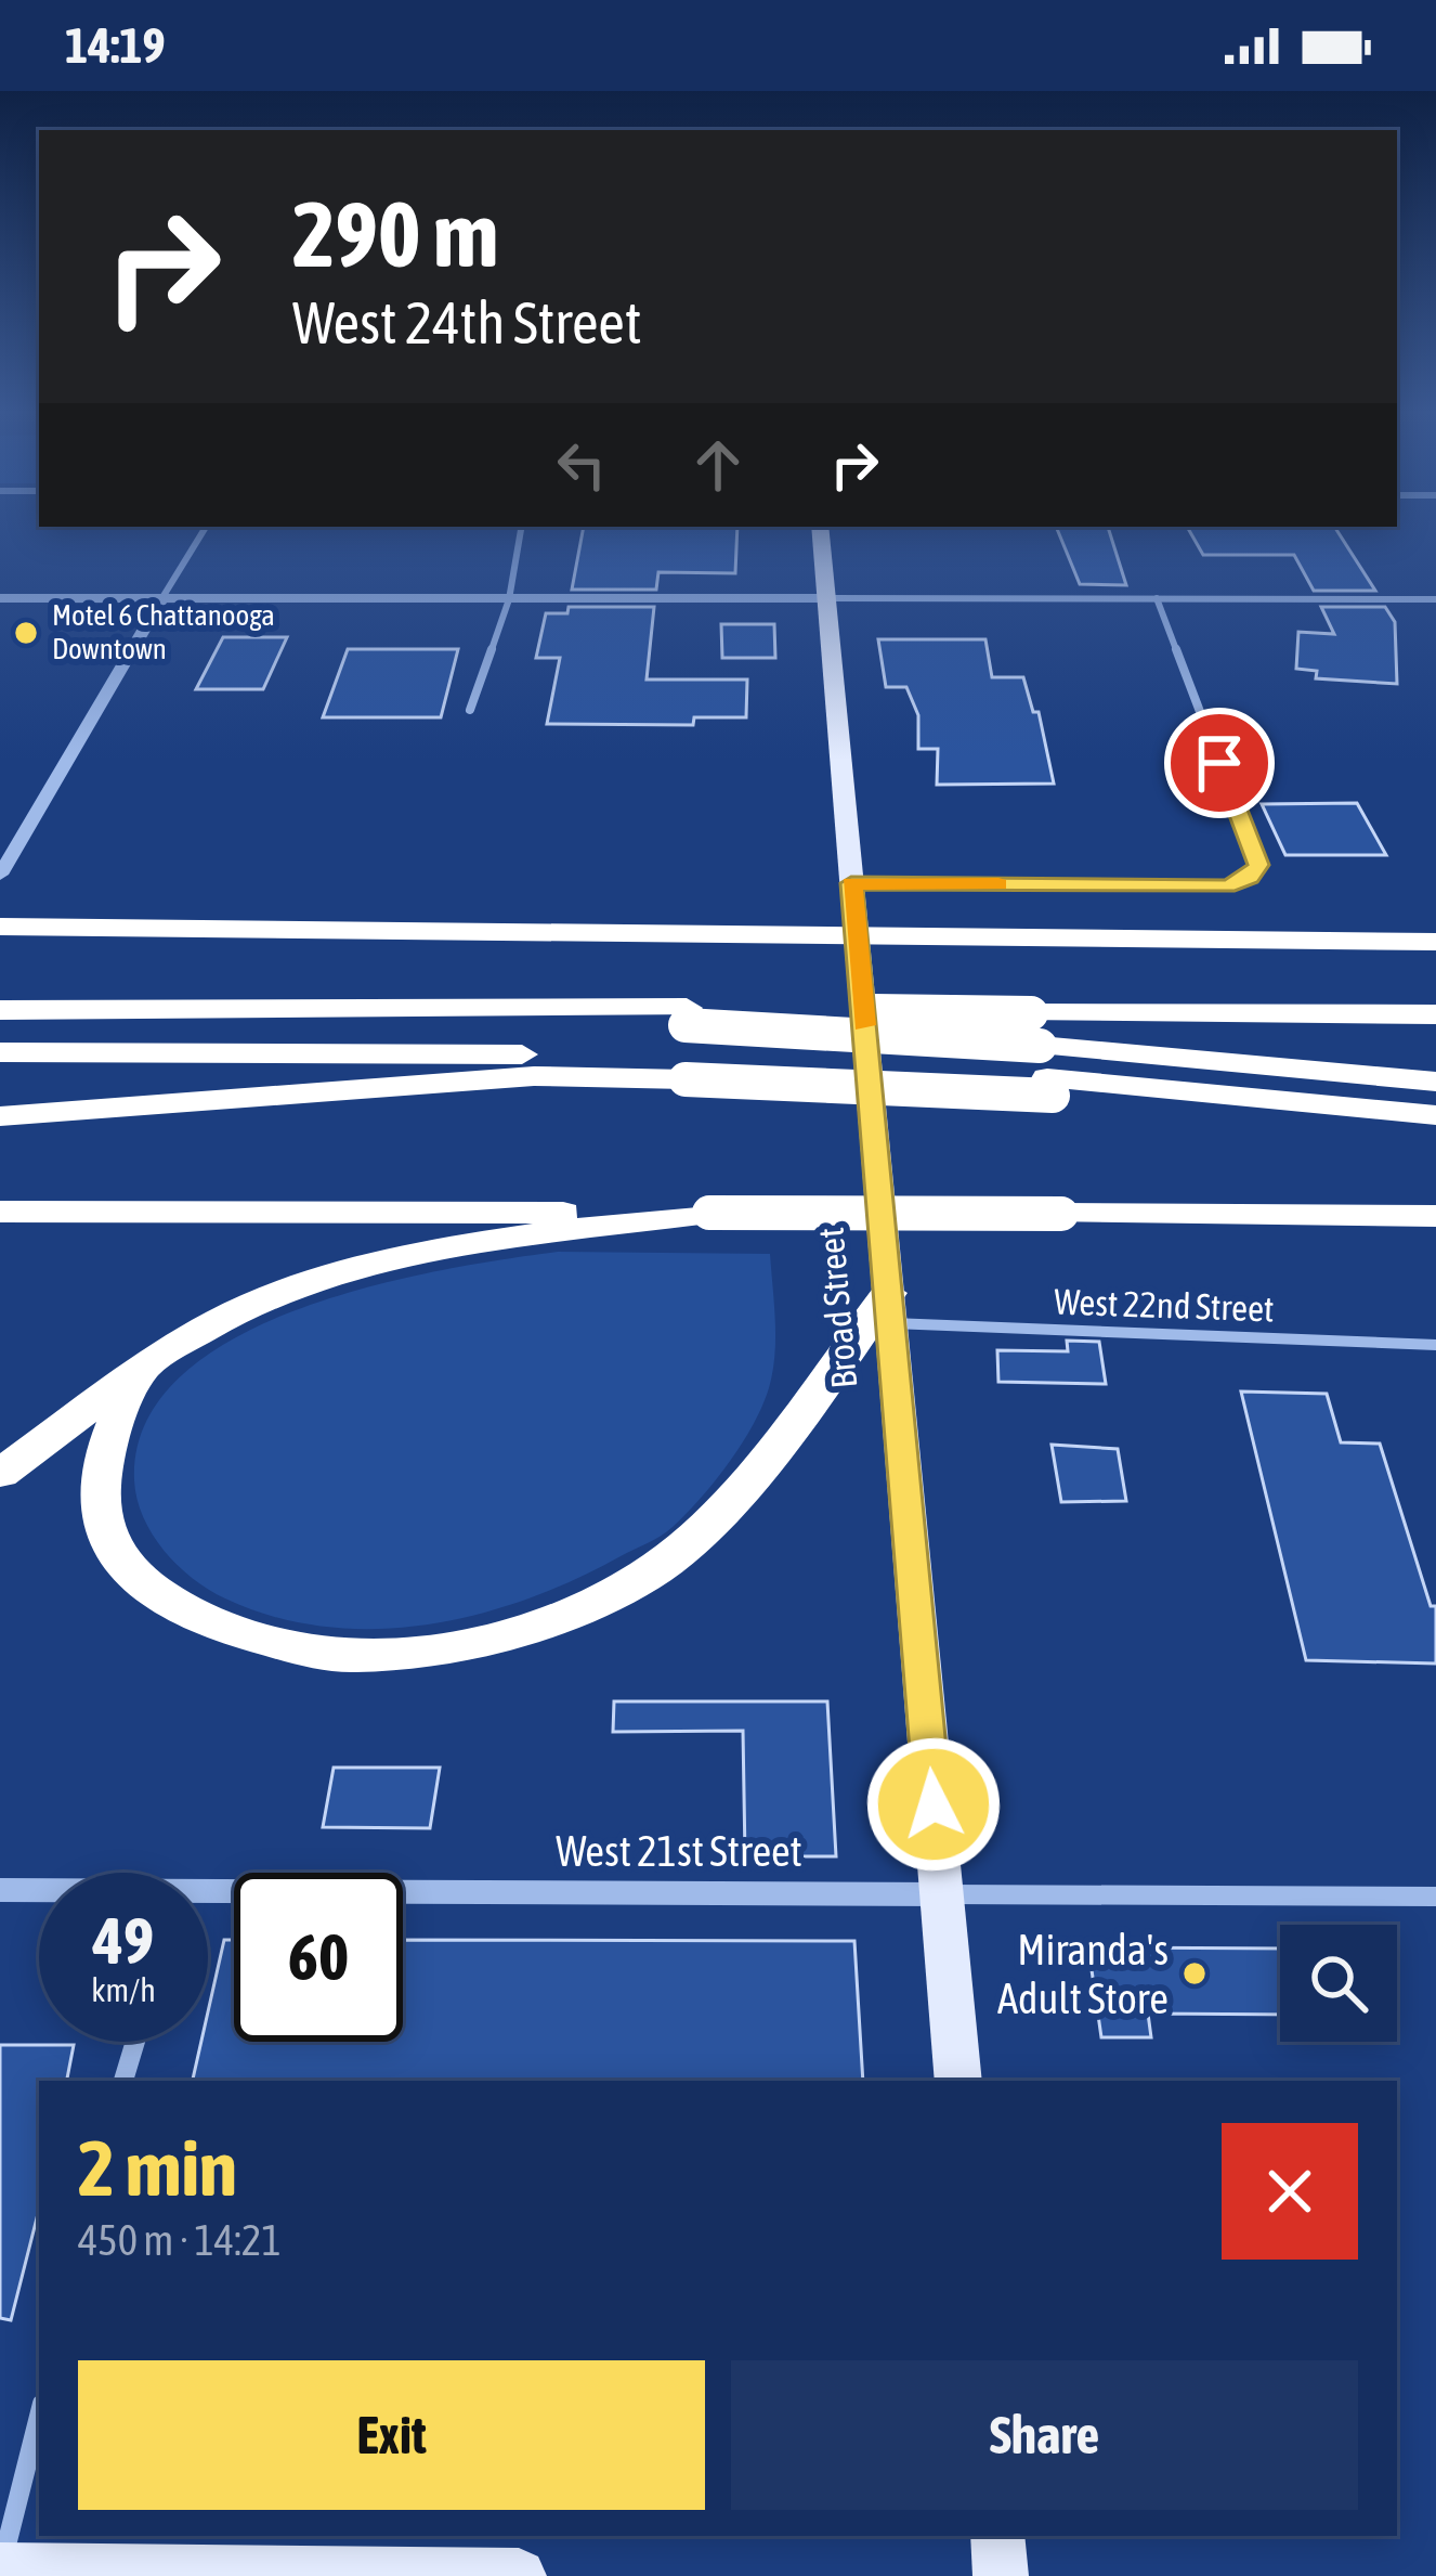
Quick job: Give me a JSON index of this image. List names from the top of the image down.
{
  "streets": {
    "main road": ["Broad Street"],
    "street": ["West 22nd Street", "West 21st Street"]
  },
  "crossings": [
    ["West 22nd Street", "Broad Street"],
    ["Broad Street", "West 21st Street"]
  ],
  "places": ["Motel 6 Chattanooga Downtown", "Miranda's Adult Store"],
  "page": {
    "status": "14:19",
    "turn": ["290 m", "West 24th Street"],
    "speed": "49 km/h",
    "limit": "60",
    "heading": ["2 min", "450 m · 14:21"],
    "buttons": ["Exit", "Share"]
  }
}
